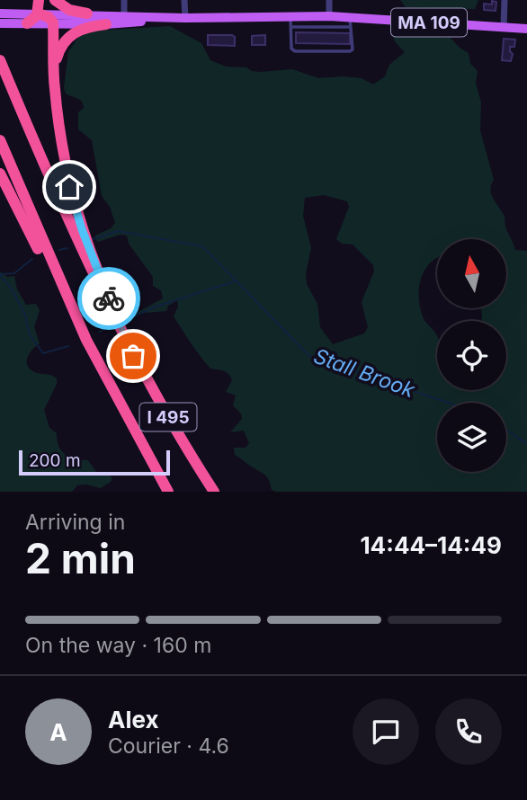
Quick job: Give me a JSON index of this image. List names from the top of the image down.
{
  "streets": {
    "highway": ["I 495"],
    "main road": ["MA 109"]
  },
  "water": ["Stall Brook"],
  "scale_bar": "200 m",
  "north": "top",
  "page": {
    "scale": "200 m",
    "heading": ["2 min", "Arriving in", "14:44–14:49"],
    "panel": ["Alex", "Courier · 4.6"],
    "bar": "On the way · 160 m",
    "round": "A"
  }
}
